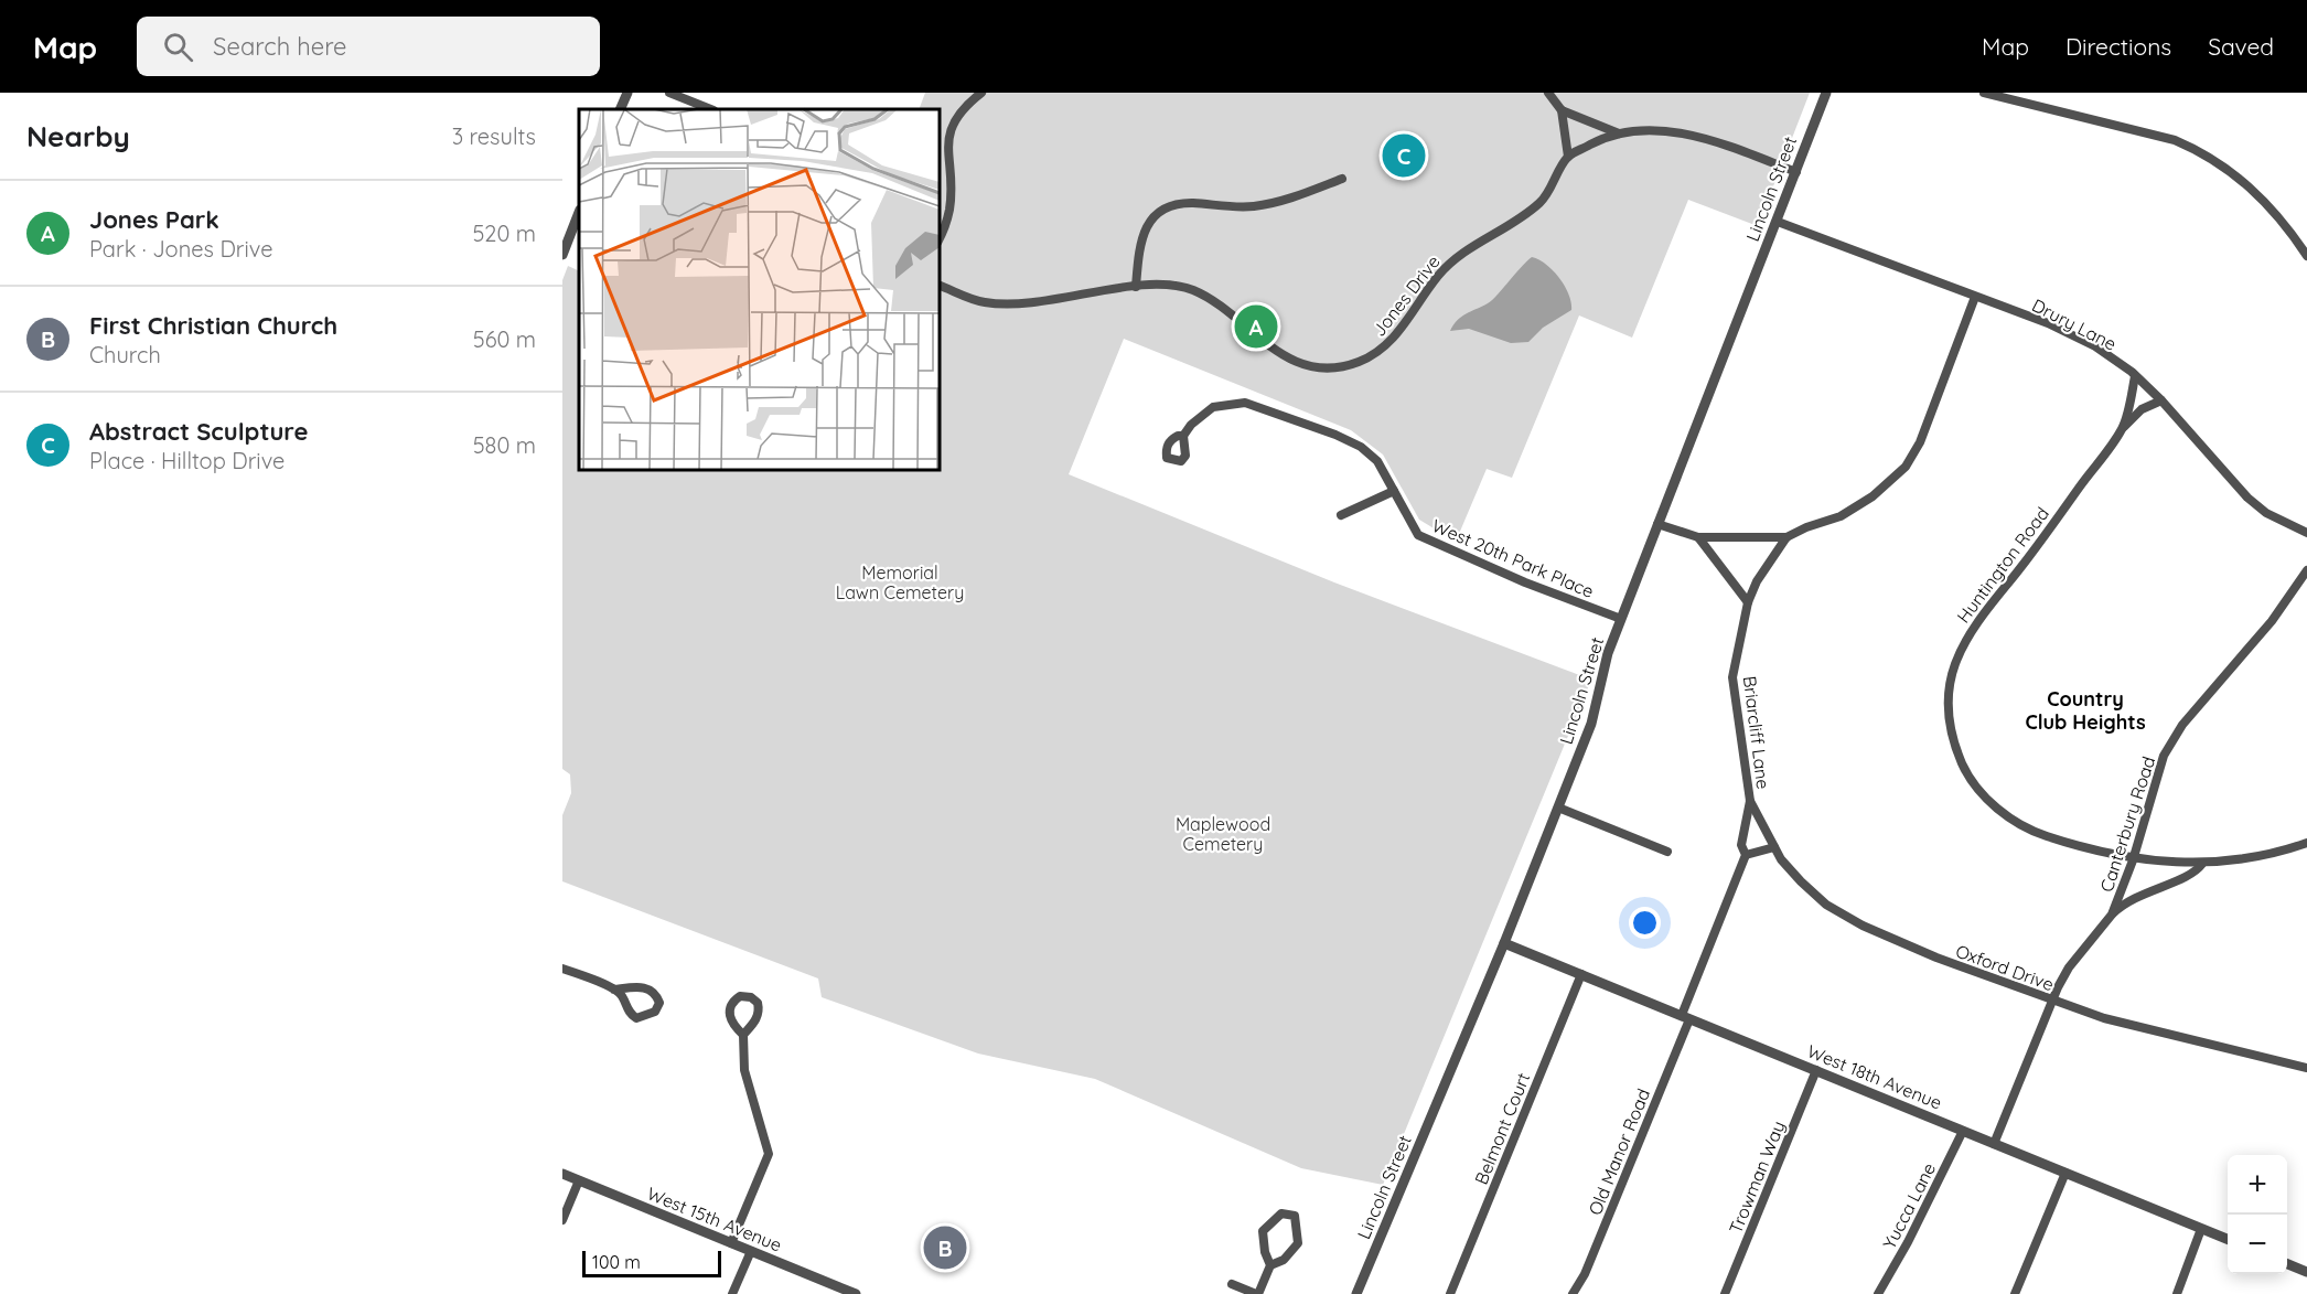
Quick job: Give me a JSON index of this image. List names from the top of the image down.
{
  "streets": {
    "street": [
      "Lincoln Street",
      "Jones Drive",
      "Drury Lane",
      "West 20th Park Place",
      "Huntington Road",
      "Briarcliff Lane",
      "Canterbury Road",
      "Oxford Drive",
      "West 18th Avenue",
      "Belmont Court",
      "Old Manor Road",
      "Trowman Way",
      "Yucca Lane",
      "West 15th Avenue"
    ]
  },
  "crossings": [
    ["Lincoln Street", "Drury Lane"],
    ["Lincoln Street", "West 20th Park Place"],
    ["Lincoln Street", "West 18th Avenue"],
    ["Drury Lane", "Huntington Road"],
    ["Huntington Road", "Canterbury Road"],
    ["Briarcliff Lane", "Oxford Drive"],
    ["Briarcliff Lane", "West 18th Avenue"],
    ["Briarcliff Lane", "Old Manor Road"],
    ["Canterbury Road", "Oxford Drive"],
    ["Canterbury Road", "West 18th Avenue"],
    ["West 18th Avenue", "Belmont Court"],
    ["West 18th Avenue", "Old Manor Road"],
    ["West 18th Avenue", "Trowman Way"],
    ["West 18th Avenue", "Yucca Lane"]
  ],
  "districts": ["Country Club Heights"],
  "parks": ["Memorial Lawn Cemetery", "Maplewood Cemetery"],
  "scale_bar": "100 m",
  "page": {
    "header": "Map",
    "search": "Search here",
    "nav": ["Map", "Directions", "Saved"],
    "heading": ["Nearby", "3 results"],
    "pins": ["C", "A", "B"],
    "list": [
      {
        "mark": "A",
        "name": "Jones Park",
        "note": "Park · Jones Drive",
        "value": "520 m"
      },
      {
        "mark": "B",
        "name": "First Christian Church",
        "note": "Church",
        "value": "560 m"
      },
      {
        "mark": "C",
        "name": "Abstract Sculpture",
        "note": "Place · Hilltop Drive",
        "value": "580 m"
      }
    ],
    "map_buttons": ["+", "−"],
    "scale": "100 m"
  }
}
